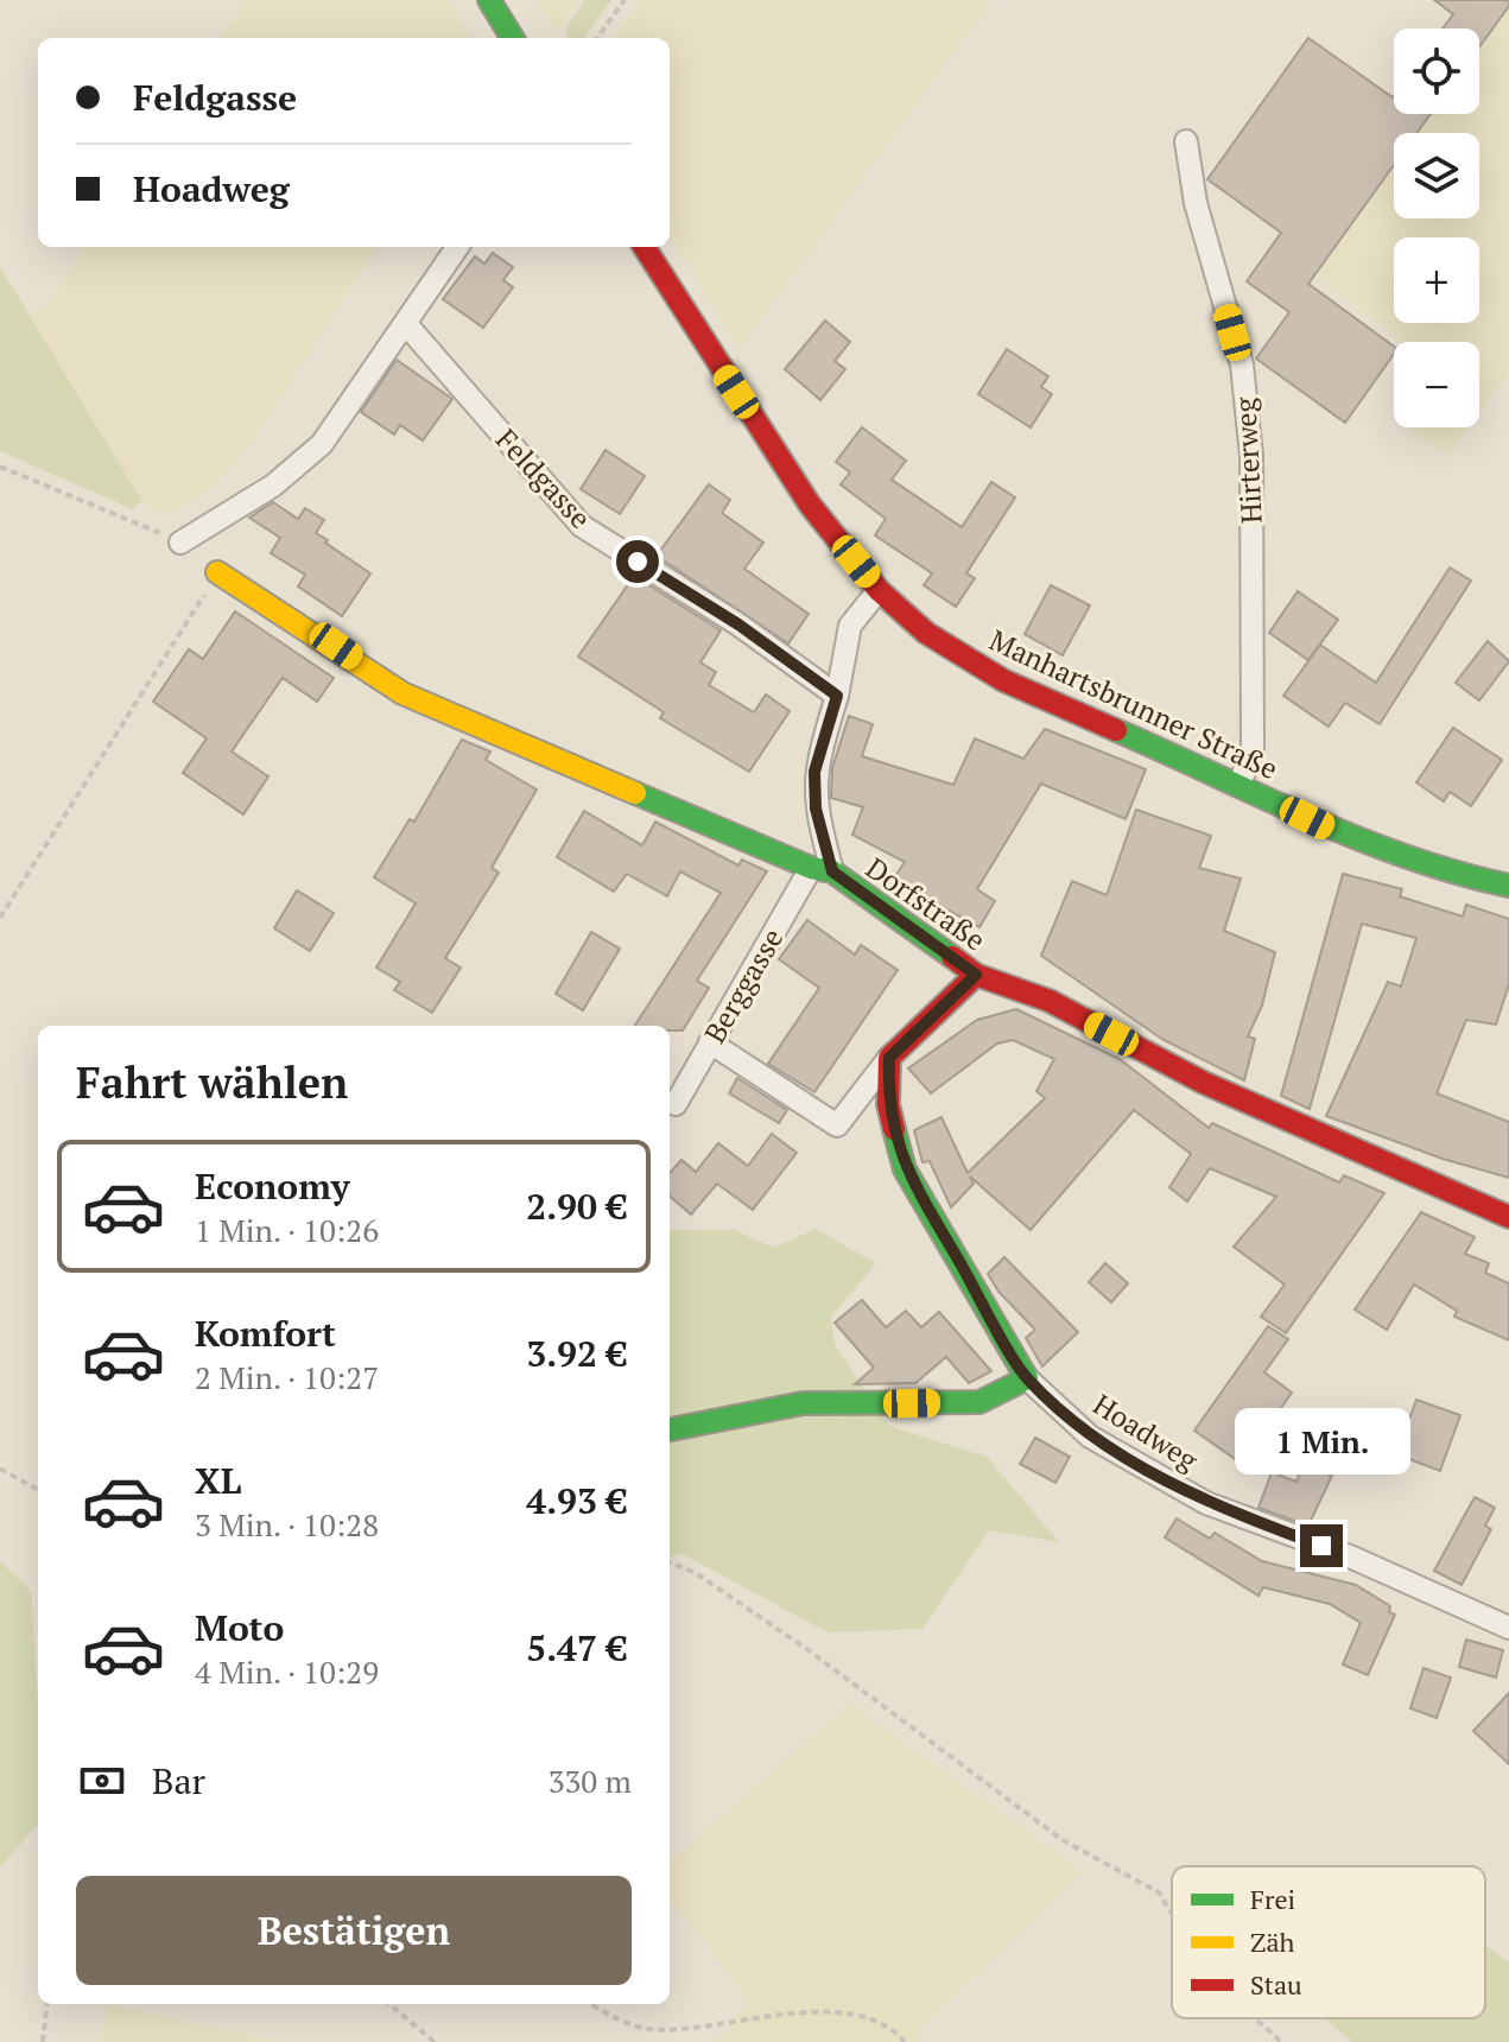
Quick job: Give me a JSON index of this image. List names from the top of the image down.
{
  "streets": {
    "street": [
      "Hirterweg",
      "Feldgasse",
      "Manhartsbrunner Straße",
      "Dorfstraße",
      "Berggasse",
      "Hoadweg"
    ]
  },
  "crossings": [
    ["Hirterweg", "Manhartsbrunner Straße"],
    ["Dorfstraße", "Berggasse"]
  ],
  "legend": ["Frei", "Zäh", "Stau"],
  "page": {
    "map_buttons": ["+", "−"],
    "banner": ["Feldgasse", "Hoadweg"],
    "heading": "Fahrt wählen",
    "list": [
      {
        "name": "Economy",
        "note": "1 Min. · 10:26",
        "value": "2.90 €"
      },
      {
        "name": "Komfort",
        "note": "2 Min. · 10:27",
        "value": "3.92 €"
      },
      {
        "name": "XL",
        "note": "3 Min. · 10:28",
        "value": "4.93 €"
      },
      {
        "name": "Moto",
        "note": "4 Min. · 10:29",
        "value": "5.47 €"
      }
    ],
    "bubble": "1 Min.",
    "pay": ["Bar", "330 m"],
    "buttons": "Bestätigen"
  }
}
